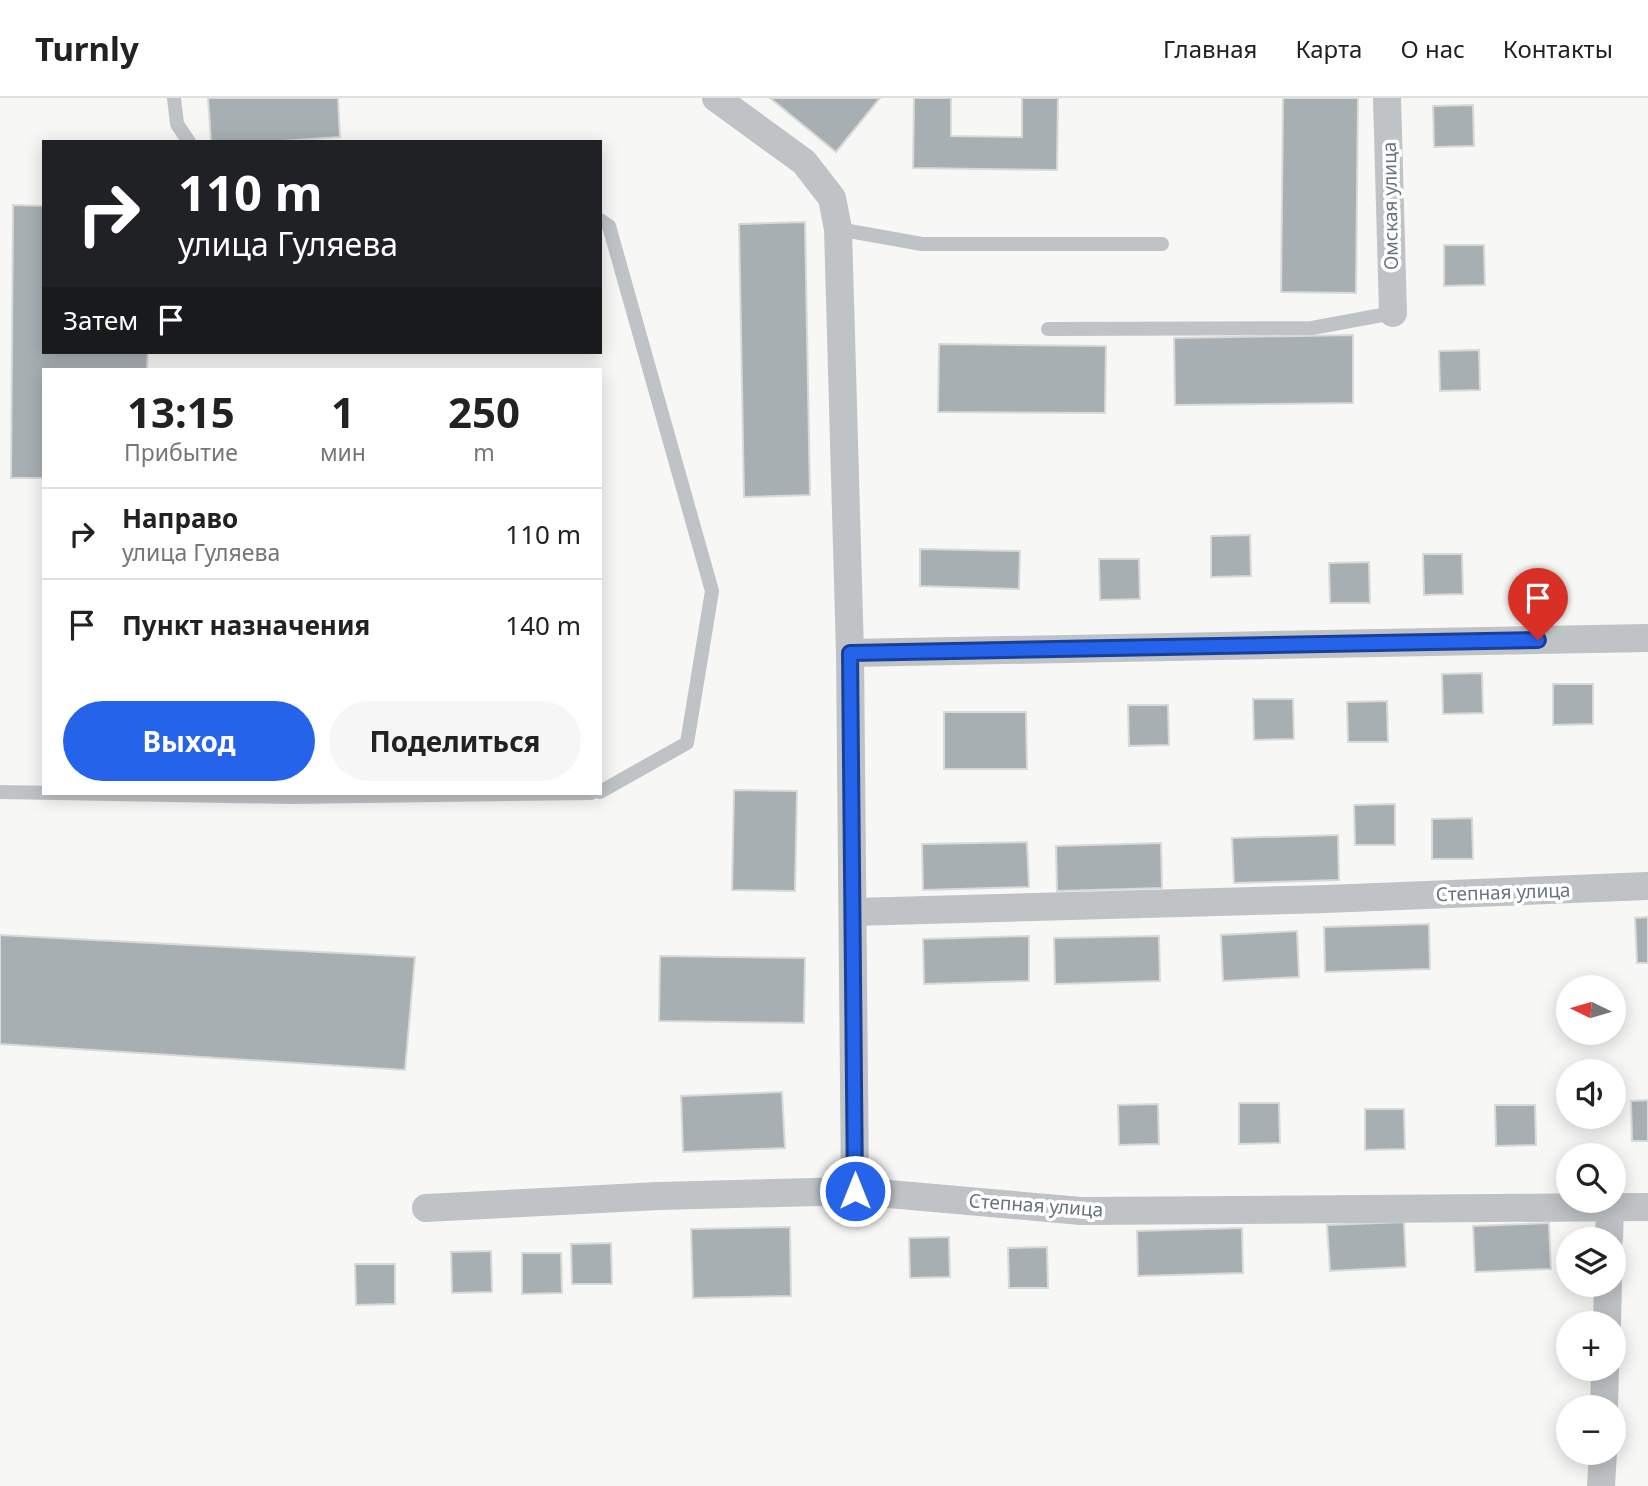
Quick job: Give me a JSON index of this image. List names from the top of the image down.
{
  "streets": {
    "street": ["Омская улица", "Степная улица"]
  },
  "north": "left",
  "page": {
    "header": "Turnly",
    "nav": [
      "Главная",
      "Карта",
      "О нас",
      "Контакты"
    ],
    "turn": ["110 m", "улица Гуляева"],
    "then": "Затем",
    "eta": [
      "13:15",
      "Прибытие",
      "1",
      "мин",
      "250",
      "m"
    ],
    "list": [
      {
        "name": "Направо",
        "note": "улица Гуляева",
        "value": "110 m"
      },
      {
        "name": "Пункт назначения",
        "value": "140 m"
      }
    ],
    "buttons": ["Выход", "Поделиться"],
    "map_buttons": ["+", "−"]
  }
}
